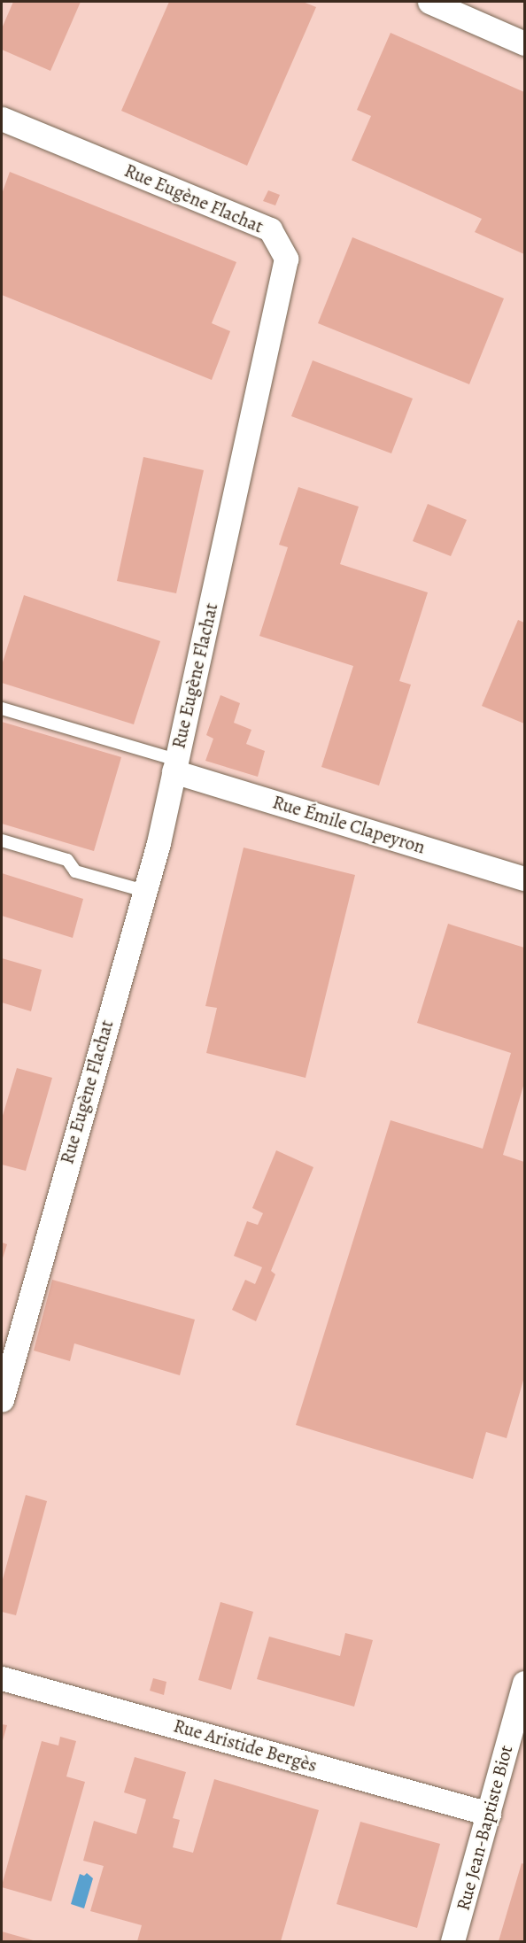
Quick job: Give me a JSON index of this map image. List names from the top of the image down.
{
  "streets": {
    "street": [
      "Rue Eugène Flachat",
      "Rue Émile Clapeyron",
      "Rue Aristide Bergès",
      "Rue Jean-Baptiste Biot"
    ]
  },
  "crossings": [
    ["Rue Eugène Flachat", "Rue Émile Clapeyron"],
    ["Rue Aristide Bergès", "Rue Jean-Baptiste Biot"]
  ]
}
